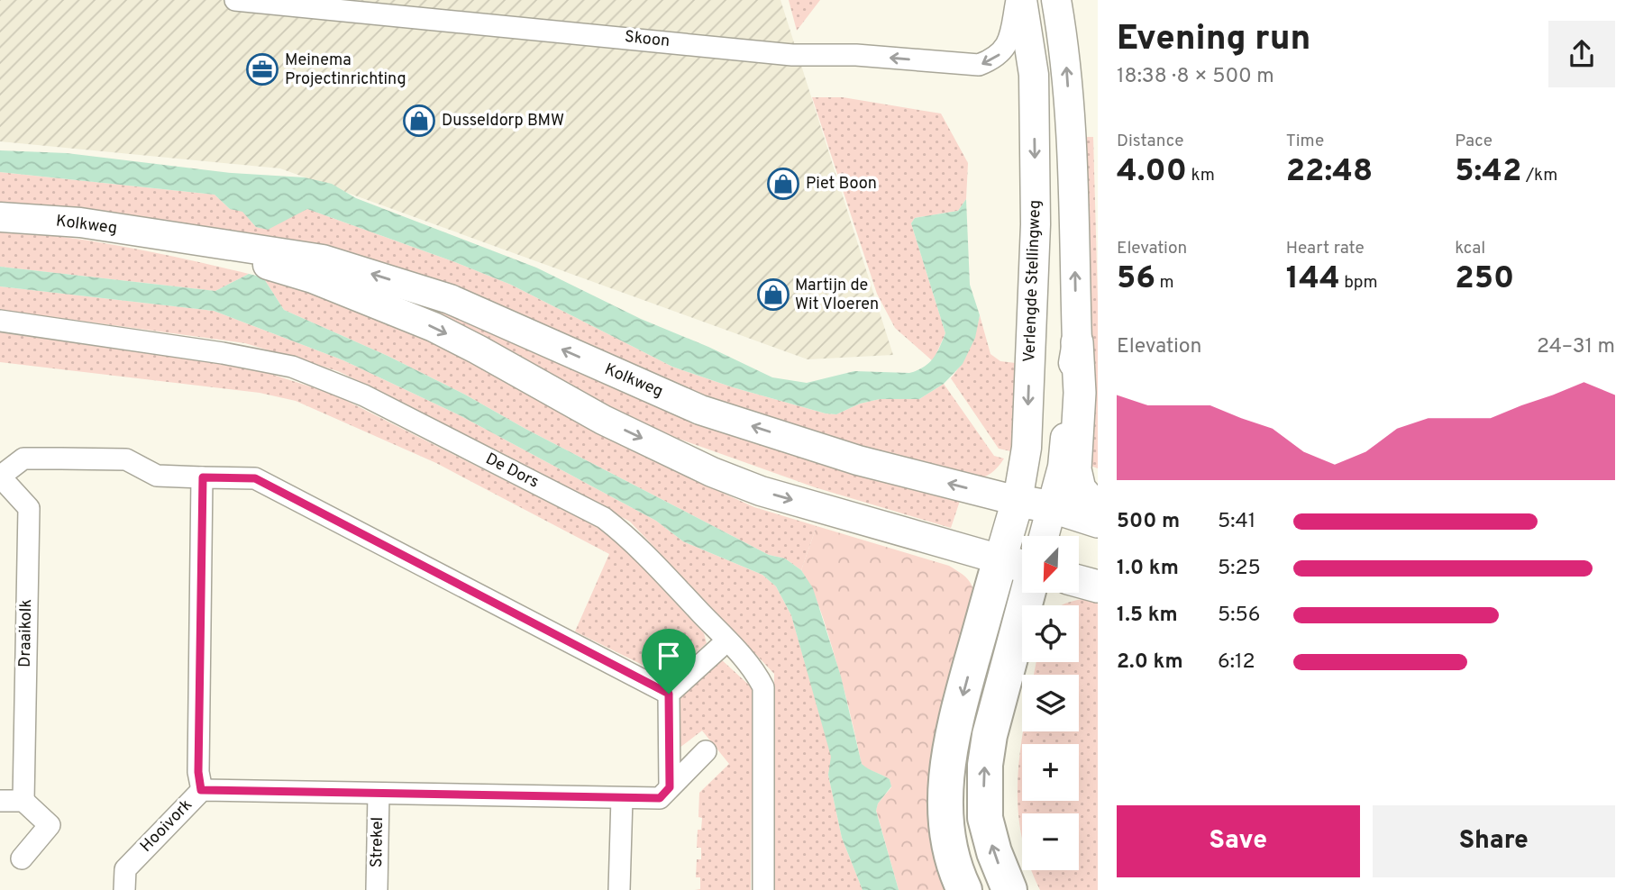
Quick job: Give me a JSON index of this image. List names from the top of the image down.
{
  "streets": {
    "main road": ["Kolkweg", "Verlengde Stellingweg"],
    "street": [
      "Skoon",
      "De Dors",
      "Draaikolk",
      "Hooivork",
      "Strekel"
    ]
  },
  "crossings": [
    ["Kolkweg", "Verlengde Stellingweg"],
    ["Hooivork", "Strekel"]
  ],
  "one_way": ["Skoon"],
  "places": {
    "office": ["Meinema Projectinrichting"],
    "shop": ["Dusseldorp BMW", "Piet Boon", "Martijn de Wit Vloeren"]
  },
  "north": "bottom left",
  "page": {
    "heading": ["Evening run", "18:38 · 8 × 500 m"],
    "stats": [
      ["Distance", "4.00 km"],
      ["Time", "22:48"],
      ["Pace", "5:42 /km"],
      ["Elevation", "56 m"],
      ["Heart rate", "144 bpm"],
      ["kcal", "250"]
    ],
    "chart": ["Elevation", "24–31 m"],
    "list": [
      {
        "name": "500 m",
        "note": "5:41"
      },
      {
        "name": "1.0 km",
        "note": "5:25"
      },
      {
        "name": "1.5 km",
        "note": "5:56"
      },
      {
        "name": "2.0 km",
        "note": "6:12"
      }
    ],
    "map_buttons": ["+", "−"],
    "buttons": ["Save", "Share"]
  }
}
